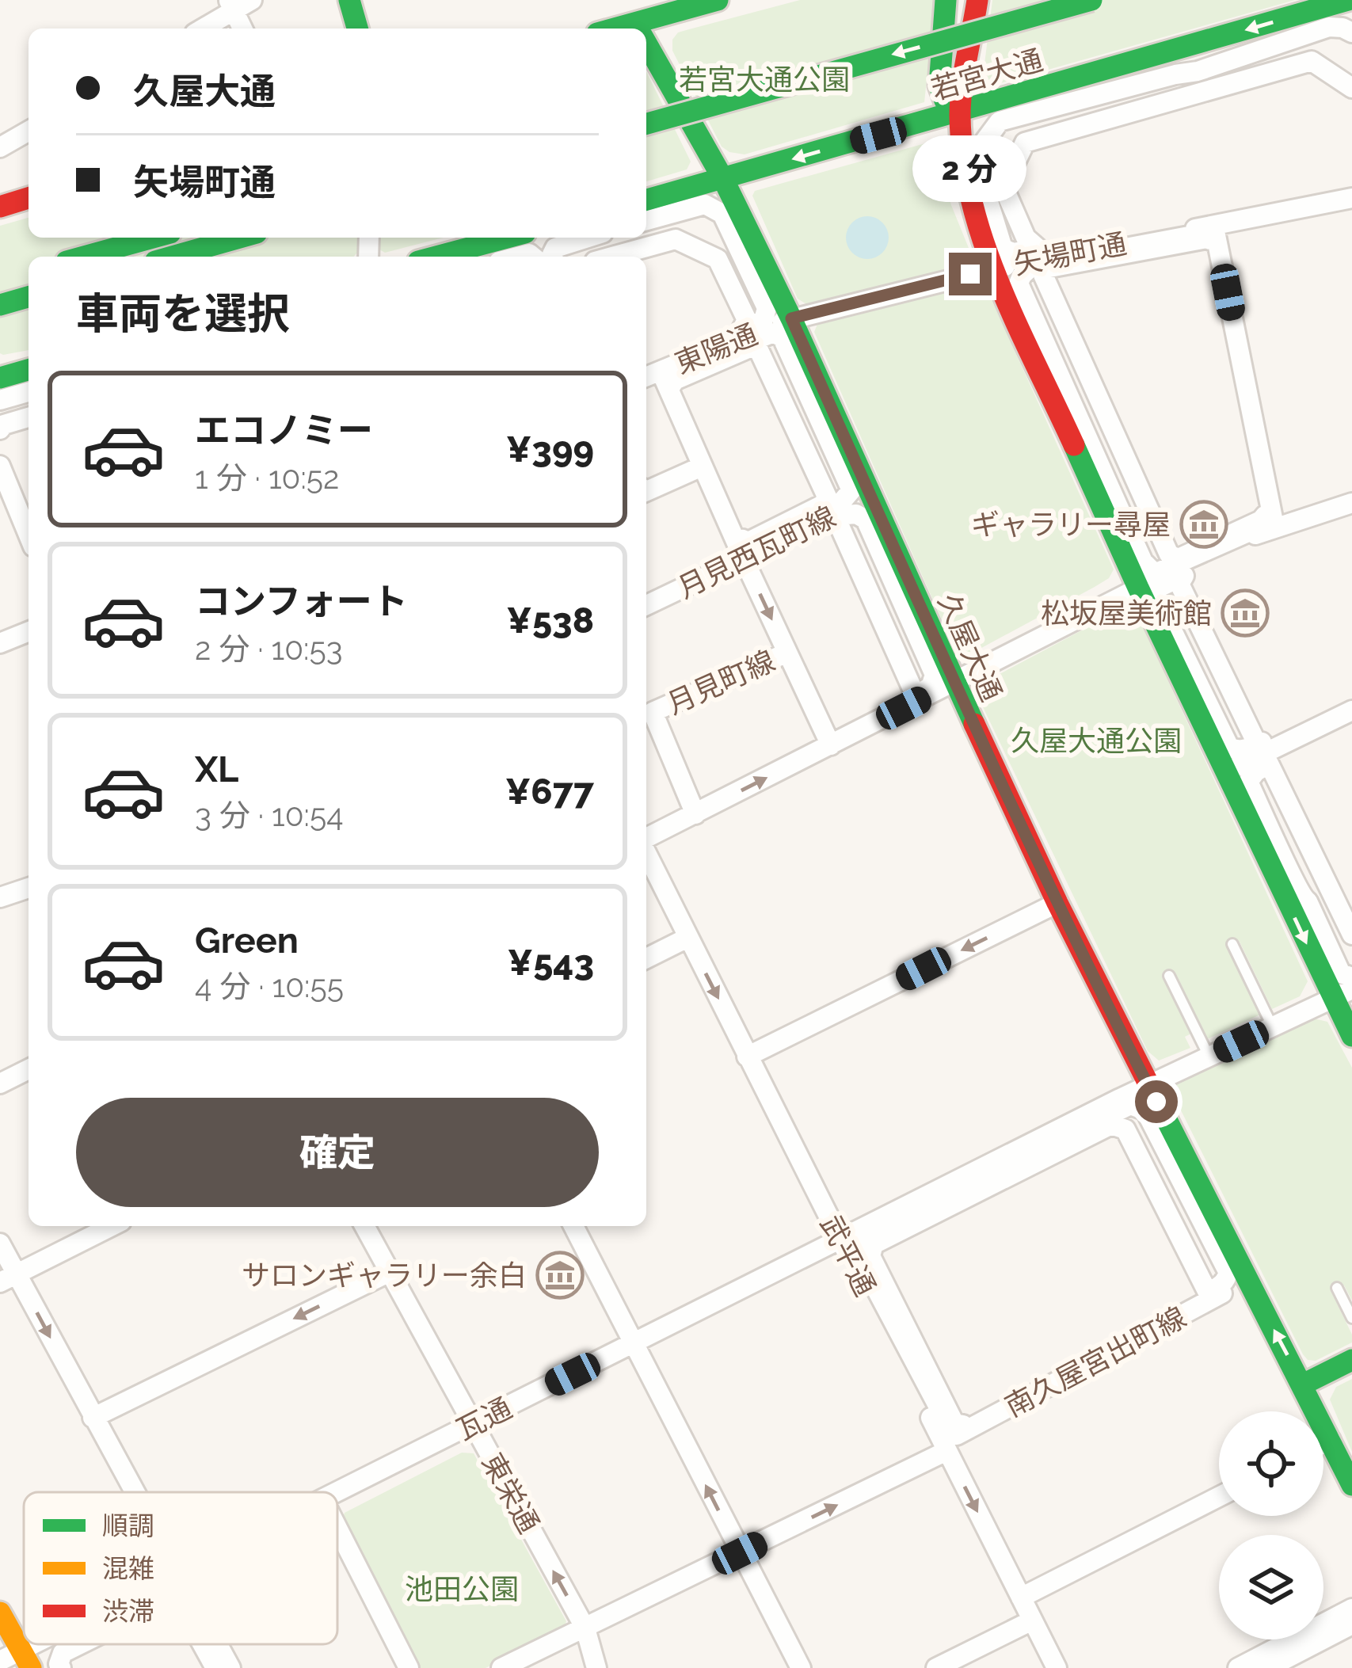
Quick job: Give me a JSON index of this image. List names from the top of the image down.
{
  "streets": {
    "main road": ["若宮大通", "久屋大通"],
    "street": [
      "矢場町通",
      "東陽通",
      "月見西瓦町線",
      "月見町線",
      "武平通",
      "南久屋宮出町線",
      "瓦通",
      "東栄通"
    ]
  },
  "crossings": [
    ["若宮大通", "久屋大通"],
    ["矢場町通", "東陽通"],
    ["矢場町通", "久屋大通"],
    ["東陽通", "久屋大通"],
    ["月見西瓦町線", "久屋大通"],
    ["久屋大通", "南久屋宮出町線"],
    ["久屋大通", "瓦通"],
    ["武平通", "南久屋宮出町線"],
    ["武平通", "瓦通"],
    ["南久屋宮出町線", "東栄通"],
    ["瓦通", "東栄通"]
  ],
  "parks": ["若宮大通公園", "久屋大通公園", "池田公園"],
  "places": {
    "museum": ["ギャラリー尋屋", "松坂屋美術館", "サロンギャラリー余白"]
  },
  "legend": ["順調", "混雑", "渋滞"],
  "page": {
    "banner": ["久屋大通", "矢場町通"],
    "bubble": "2 分",
    "heading": "車両を選択",
    "list": [
      {
        "name": "エコノミー",
        "note": "1 分 · 10:52",
        "value": "¥399"
      },
      {
        "name": "コンフォート",
        "note": "2 分 · 10:53",
        "value": "¥538"
      },
      {
        "name": "XL",
        "note": "3 分 · 10:54",
        "value": "¥677"
      },
      {
        "name": "Green",
        "note": "4 分 · 10:55",
        "value": "¥543"
      }
    ],
    "buttons": "確定"
  }
}
